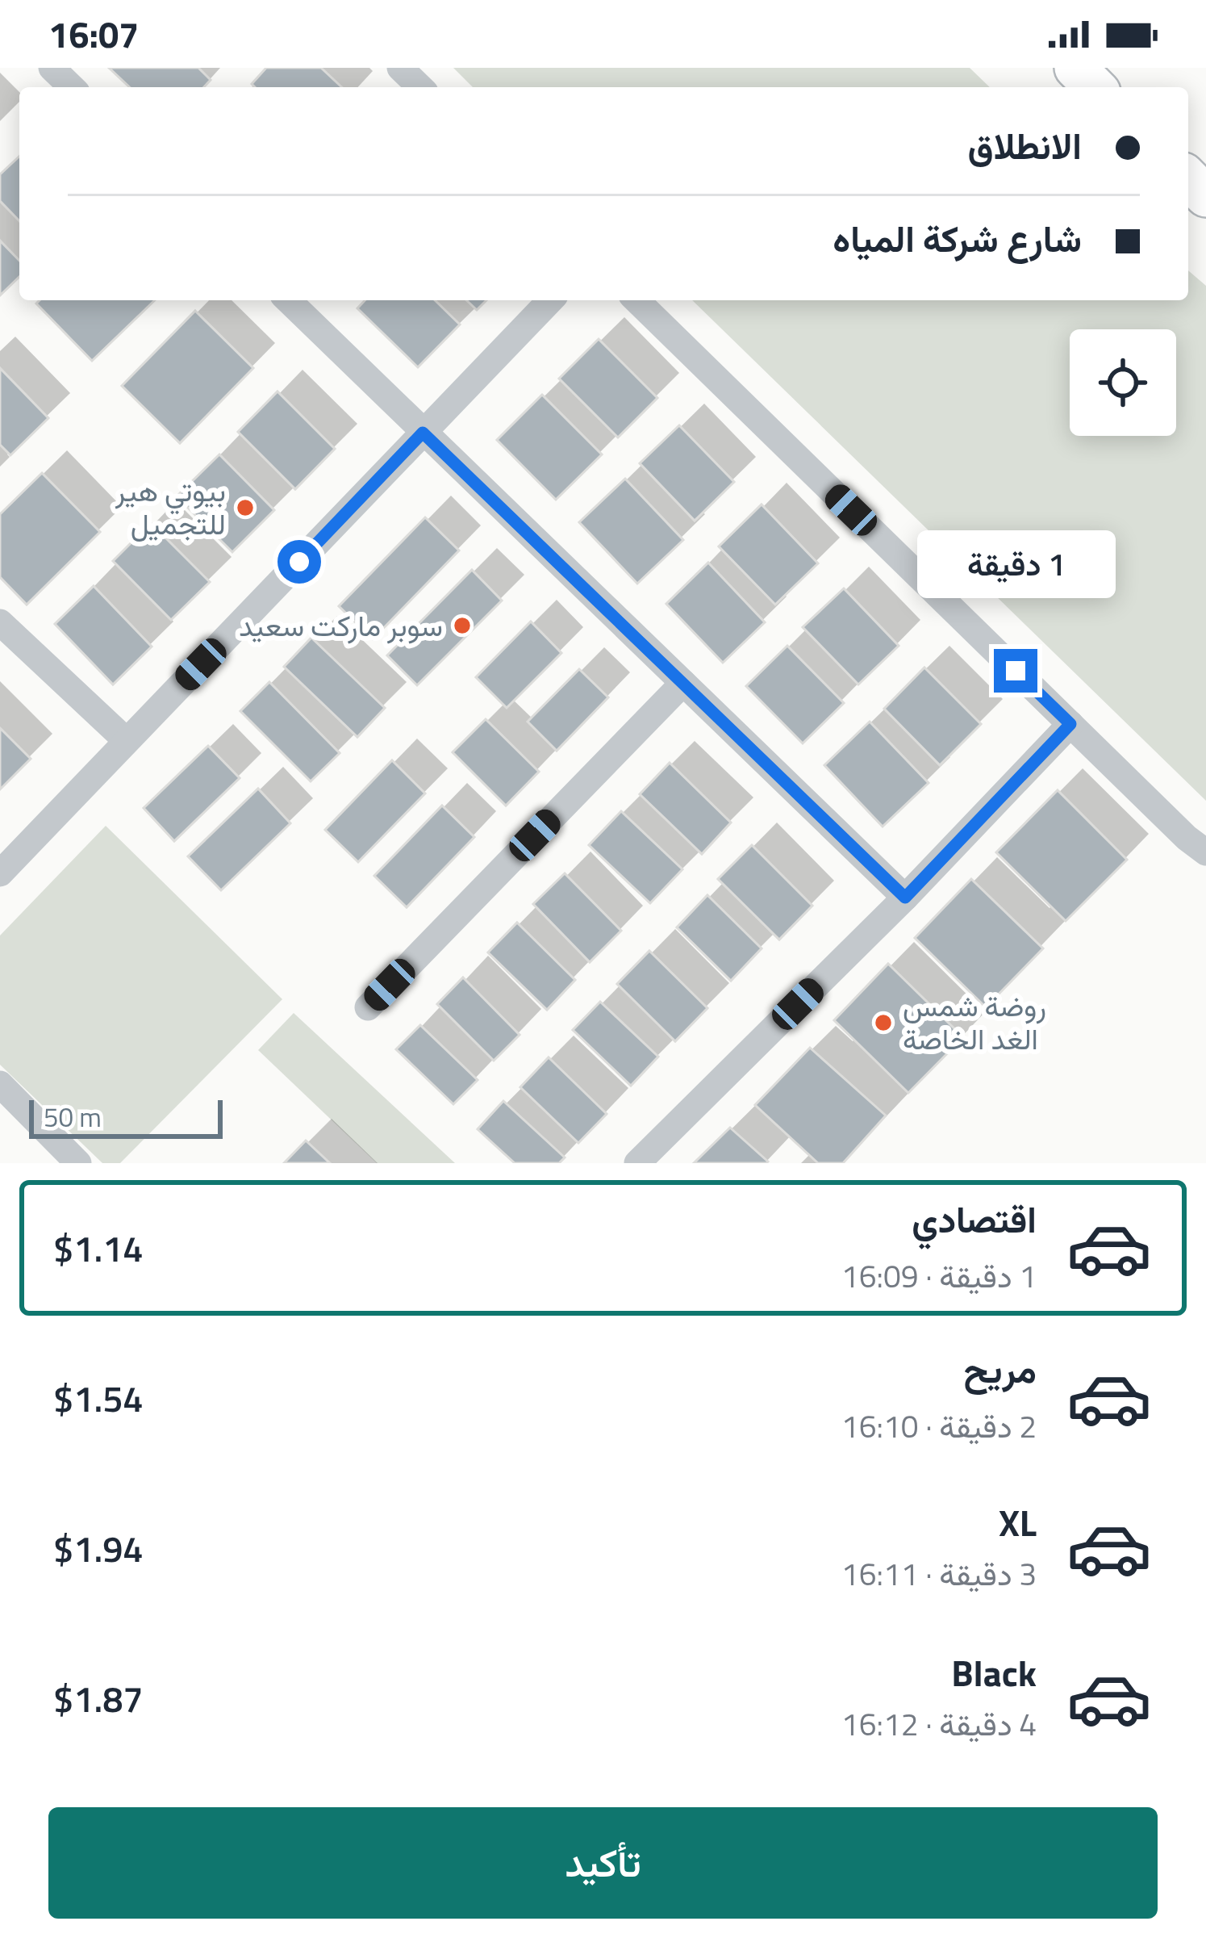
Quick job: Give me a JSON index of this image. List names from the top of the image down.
{
  "places": ["بيوتي هير للتجميل", "سوبر ماركت سعيد", "روضة شمس الغد الخاصة"],
  "scale_bar": "50 m",
  "page": {
    "status": "16:07",
    "banner": ["الانطلاق", "شارع شركة المياه"],
    "bubble": "1 دقيقة",
    "scale": "50 m",
    "list": [
      {
        "name": "اقتصادي",
        "note": "1 دقيقة · 16:09",
        "value": "$1.14"
      },
      {
        "name": "مريح",
        "note": "2 دقيقة · 16:10",
        "value": "$1.54"
      },
      {
        "name": "XL",
        "note": "3 دقيقة · 16:11",
        "value": "$1.94"
      },
      {
        "name": "Black",
        "note": "4 دقيقة · 16:12",
        "value": "$1.87"
      }
    ],
    "buttons": "تأكيد"
  }
}
